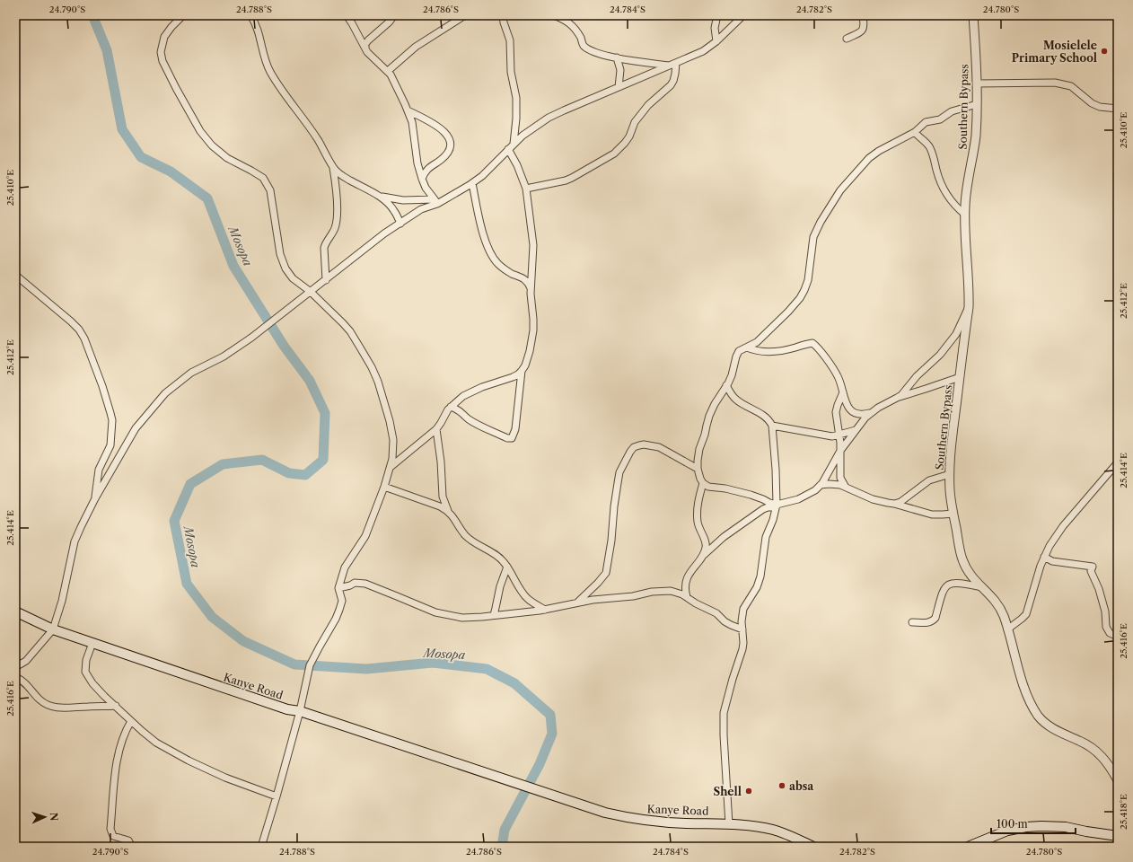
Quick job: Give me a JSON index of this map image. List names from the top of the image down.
{
  "streets": {
    "main road": ["Kanye Road"],
    "street": ["Southern Bypass"]
  },
  "water": ["Mosopa"],
  "places": ["Mosielele Primary School", "absa", "Shell"],
  "scale_bar": "100 m",
  "north": "right",
  "coordinates": [
    "24.790°S",
    "24.788°S",
    "24.786°S",
    "24.784°S",
    "24.782°S",
    "24.780°S",
    "25.410°E",
    "25.412°E",
    "25.414°E",
    "25.416°E",
    "25.418°E"
  ]
}
